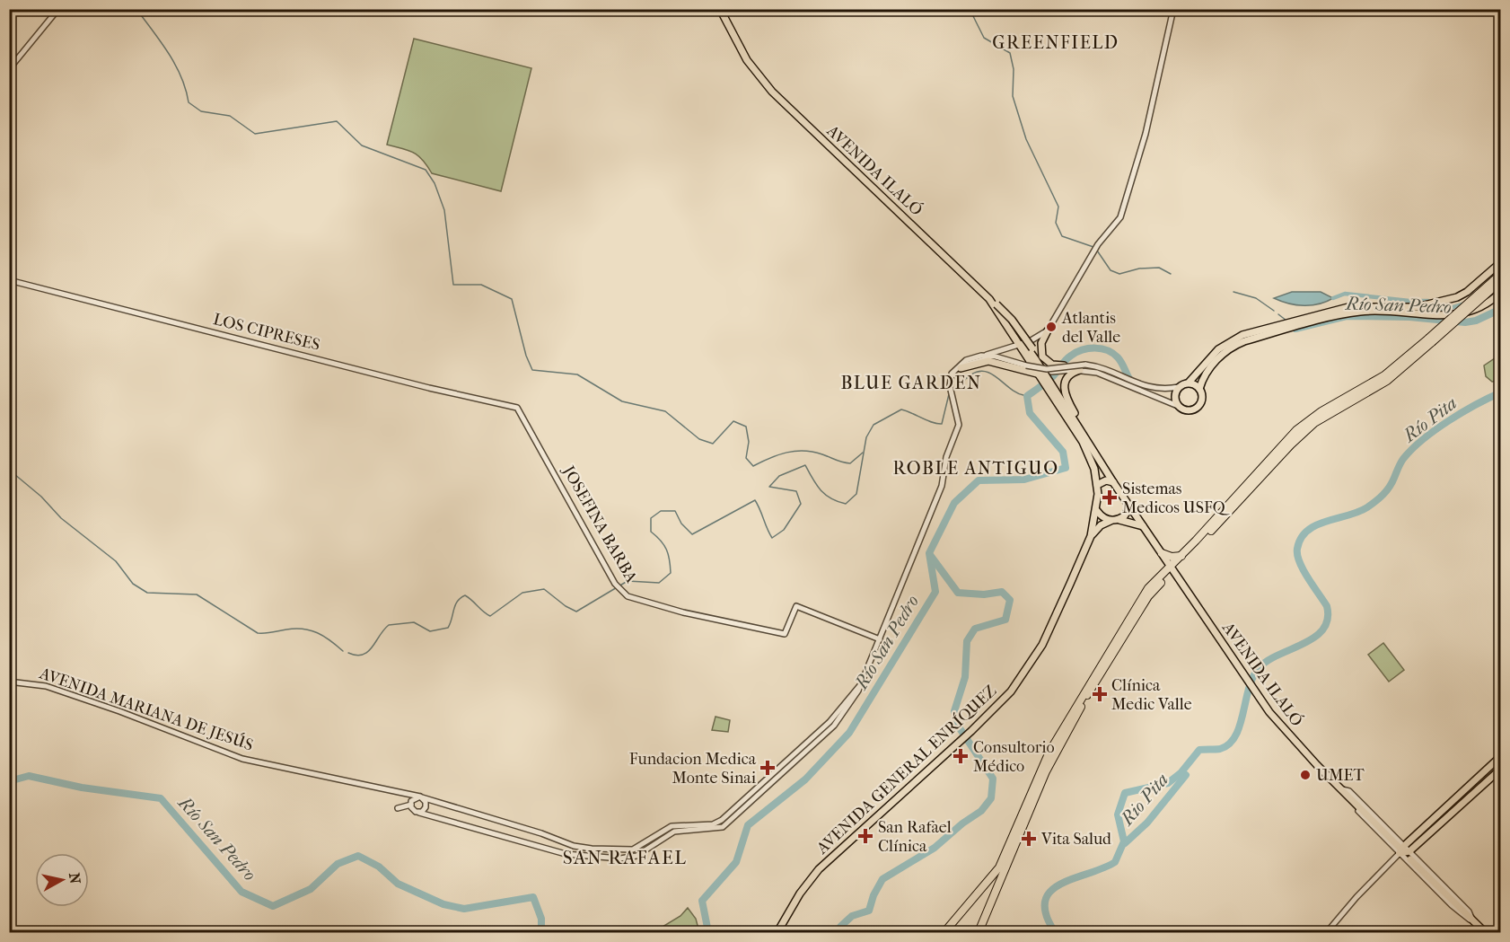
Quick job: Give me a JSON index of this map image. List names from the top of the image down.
{
  "streets": {
    "main road": ["AVENIDA ILALÓ", "AVENIDA GENERAL ENRÍQUEZ"],
    "street": ["LOS CIPRESES", "JOSEFINA BARBA", "AVENIDA MARIANA DE JESÚS"]
  },
  "crossings": [
    ["AVENIDA ILALÓ", "AVENIDA GENERAL ENRÍQUEZ"],
    ["LOS CIPRESES", "JOSEFINA BARBA"]
  ],
  "districts": [
    "GREENFIELD",
    "BLUE GARDEN",
    "ROBLE ANTIGUO",
    "SAN RAFAEL"
  ],
  "water": ["Río San Pedro", "Río Pita", "Rio Pita"],
  "places": {
    "other": ["Atlantis del Valle", "UMET"],
    "health": [
      "Sistemas Medicos USFQ",
      "Clínica Medic Valle",
      "Consultorio Médico",
      "Fundacion Medica Monte Sinai",
      "San Rafael Clínica",
      "Vita Salud"
    ]
  },
  "north": "right"
}
